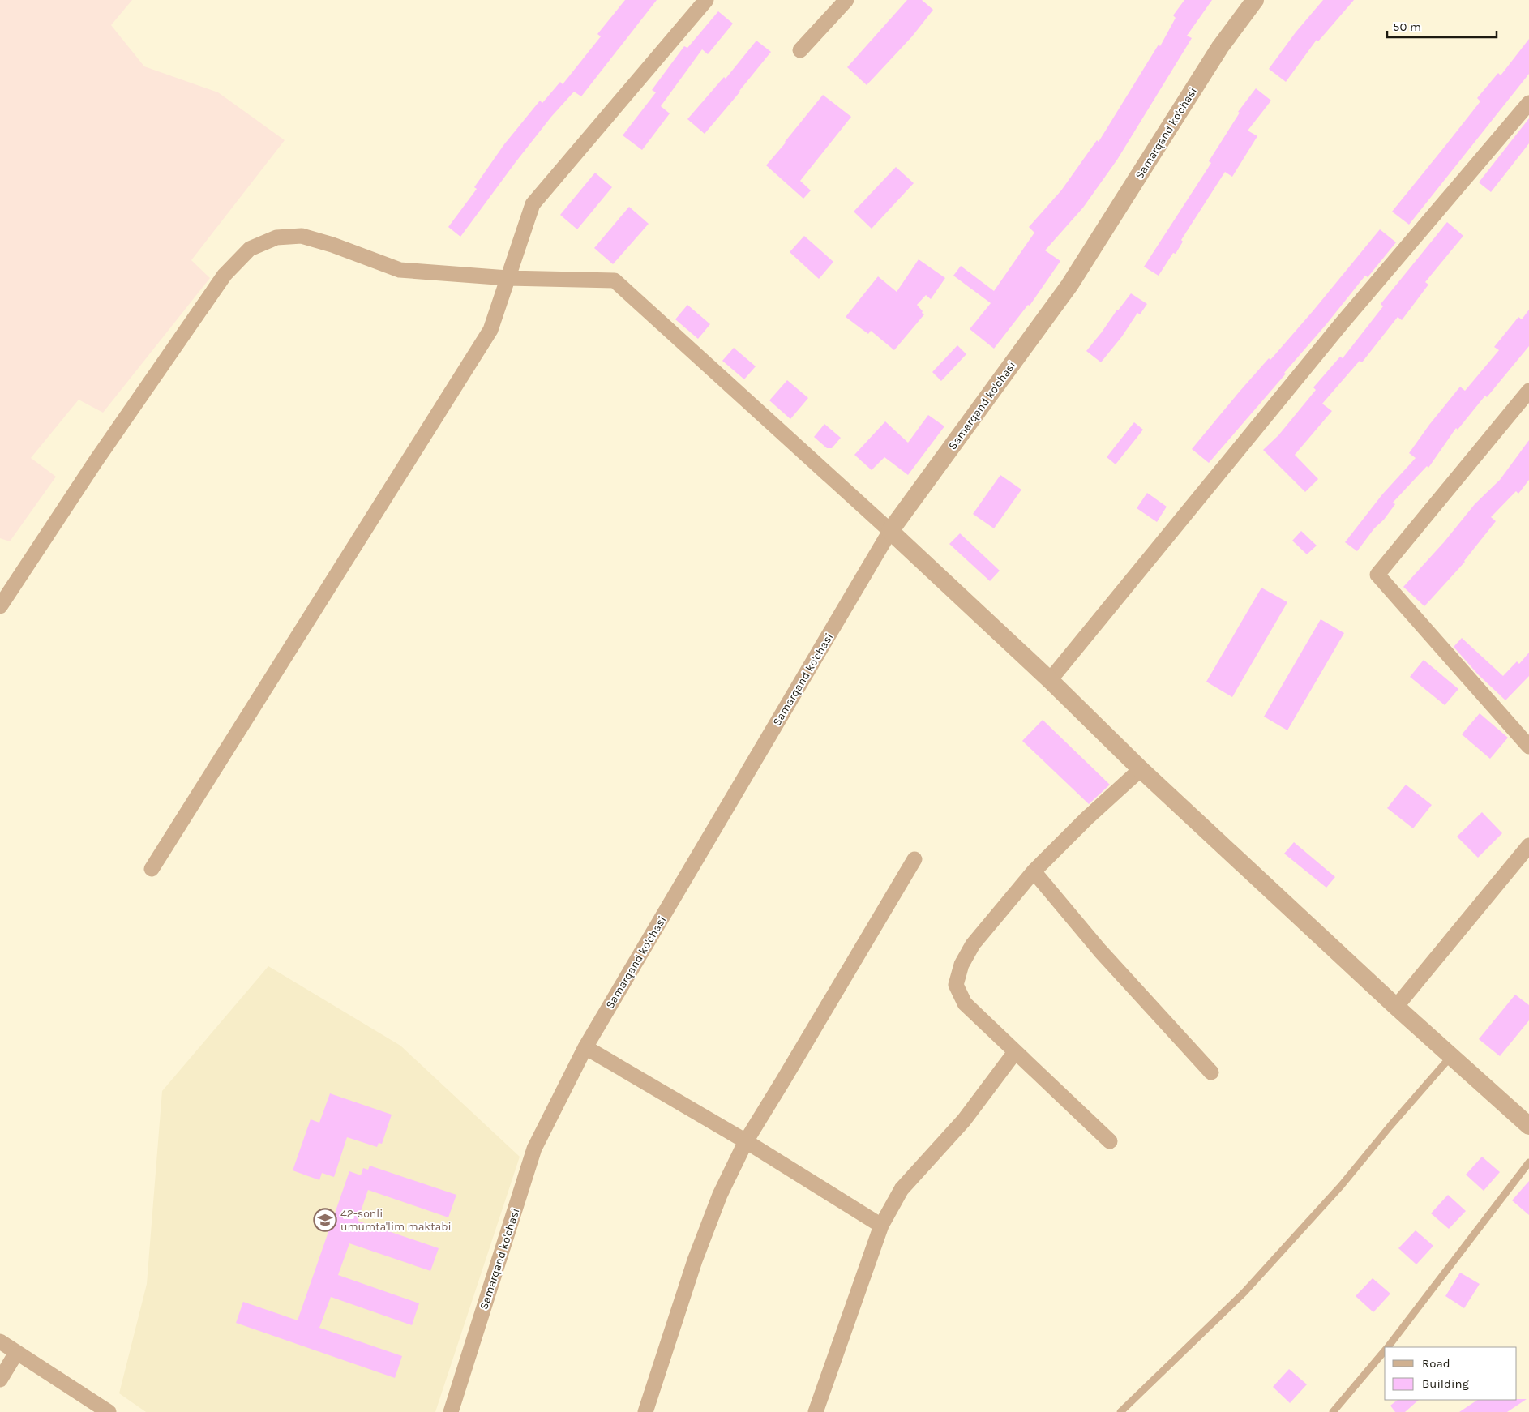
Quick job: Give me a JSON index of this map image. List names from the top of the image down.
{
  "streets": {
    "street": ["Samarqand ko'chasi"]
  },
  "places": {
    "school or university": ["42-sonli umumta'lim maktabi"]
  },
  "legend": ["Road", "Building"],
  "scale_bar": "50 m"
}
